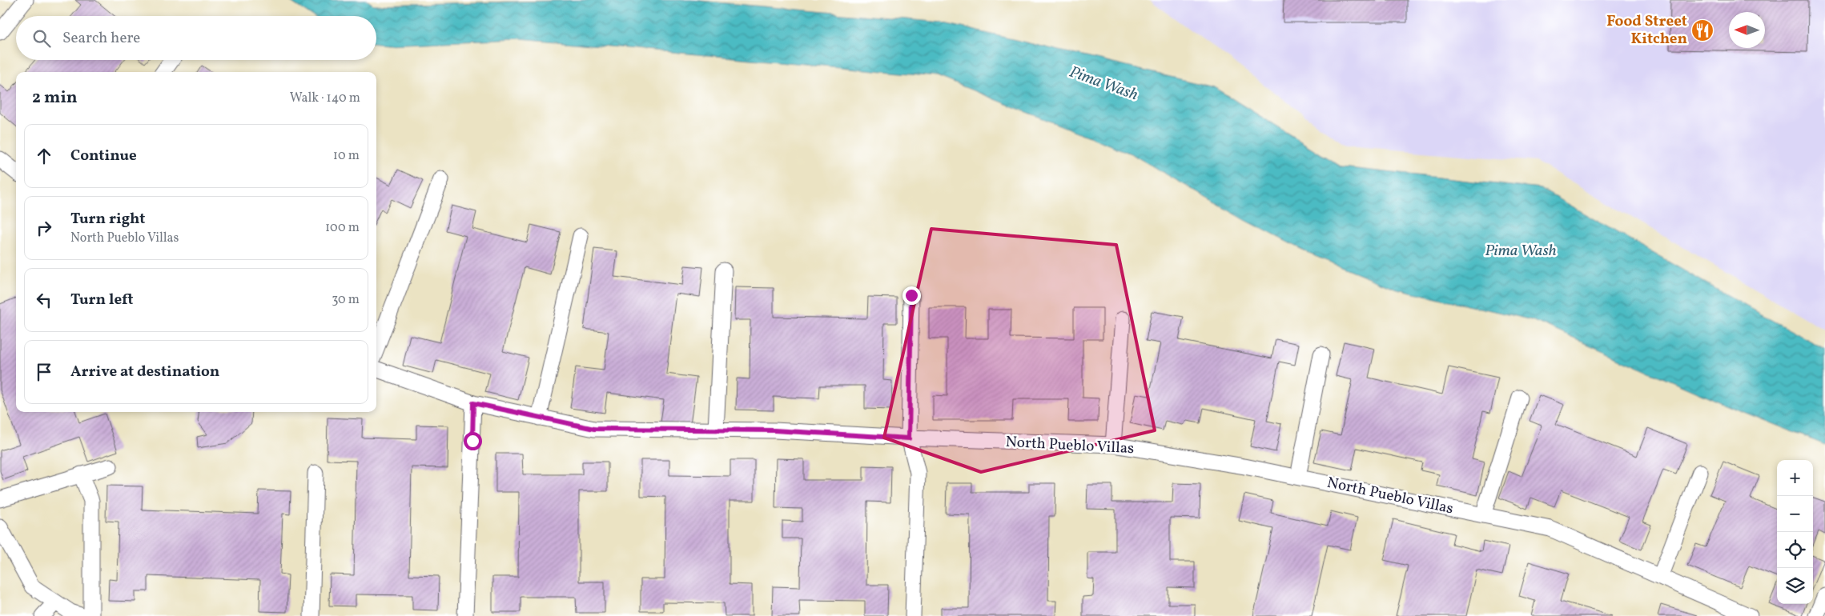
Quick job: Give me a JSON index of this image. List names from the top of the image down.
{
  "streets": {
    "lane": ["North Pueblo Villas"]
  },
  "water": ["Pima Wash"],
  "places": {
    "restaurant": ["Food Street Kitchen"]
  },
  "north": "left",
  "page": {
    "search": "Search here",
    "heading": ["2 min", "Walk · 140 m"],
    "list": [
      ["Continue", "10 m"],
      ["Turn right", "North Pueblo Villas", "100 m"],
      ["Turn left", "30 m"],
      "Arrive at destination"
    ],
    "map_buttons": ["+", "−"]
  }
}
